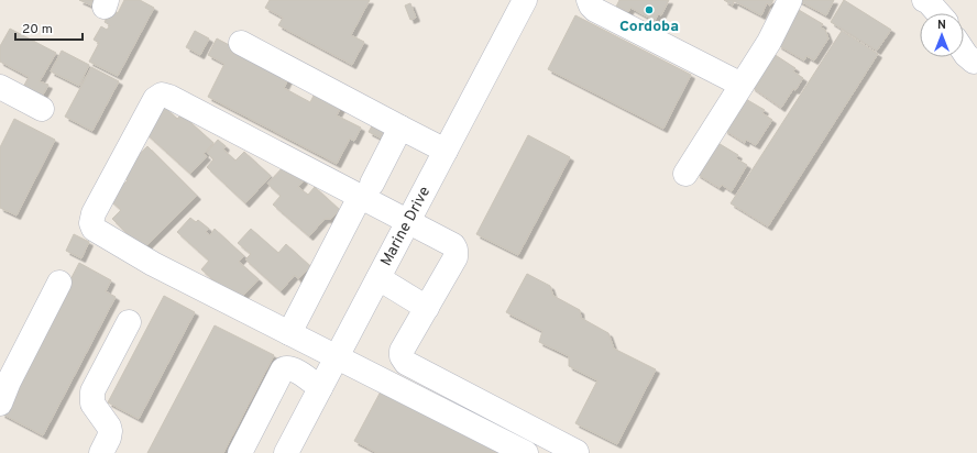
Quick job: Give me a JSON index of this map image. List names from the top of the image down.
{
  "streets": {
    "street": ["Marine Drive"]
  },
  "places": ["Cordoba"],
  "scale_bar": "20 m",
  "north": "top"
}
